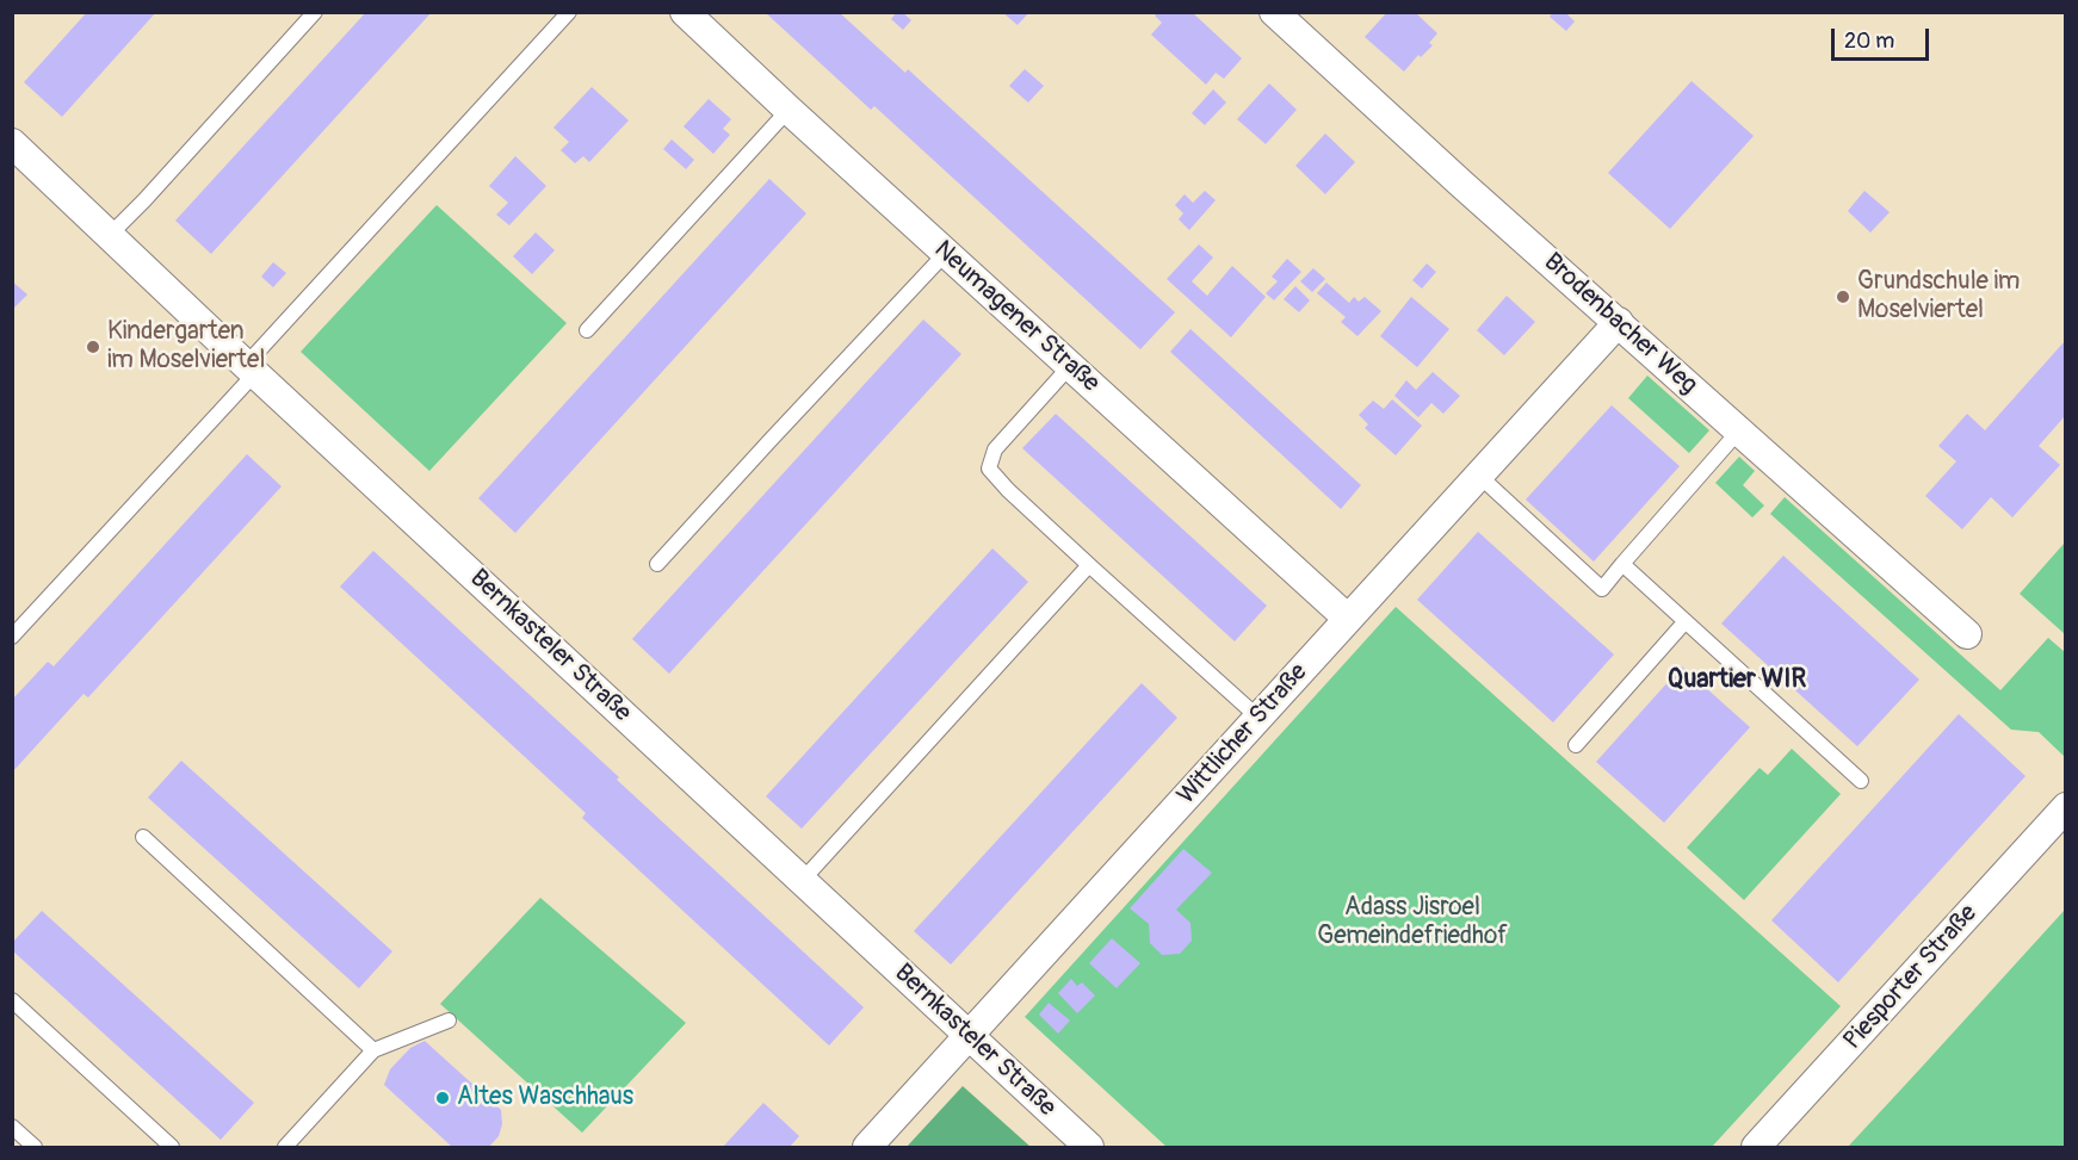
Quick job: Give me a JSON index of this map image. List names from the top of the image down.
{
  "streets": {
    "street": [
      "Neumagener Straße",
      "Brodenbacher Weg",
      "Bernkasteler Straße",
      "Wittlicher Straße",
      "Piesporter Straße"
    ]
  },
  "crossings": [
    ["Neumagener Straße", "Wittlicher Straße"],
    ["Brodenbacher Weg", "Wittlicher Straße"],
    ["Bernkasteler Straße", "Wittlicher Straße"]
  ],
  "districts": ["Quartier WIR"],
  "parks": ["Adass Jisroel Gemeindefriedhof"],
  "places": ["Grundschule im Moselviertel", "Kindergarten im Moselviertel", "Altes Waschhaus"],
  "scale_bar": "20 m"
}
